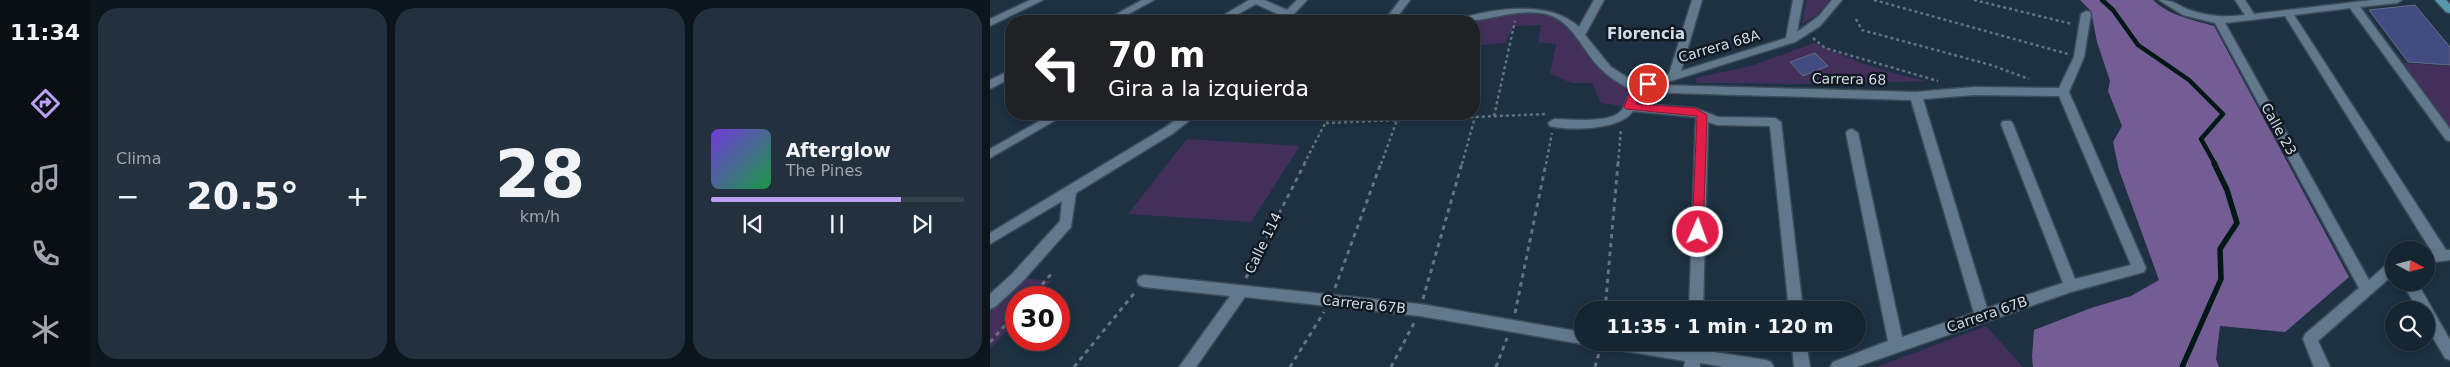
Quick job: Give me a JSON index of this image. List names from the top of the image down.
{
  "streets": {
    "street": [
      "Carrera 68A",
      "Carrera 68",
      "Calle 23",
      "Calle 114",
      "Carrera 67B"
    ]
  },
  "crossings": [
    ["Carrera 68A", "Carrera 68"],
    ["Carrera 68", "Carrera 67B"],
    ["Calle 114", "Carrera 67B"]
  ],
  "districts": ["Florencia"],
  "north": "right",
  "page": {
    "tabs": "11:34",
    "tile": [
      "Clima",
      ["28", "km/h"]
    ],
    "turn": ["70 m", "Gira a la izquierda"],
    "song": ["Afterglow", "The Pines"],
    "heat": ["−", "20.5°", "+"],
    "limit": "30",
    "trip": "11:35 · 1 min · 120 m"
  }
}
